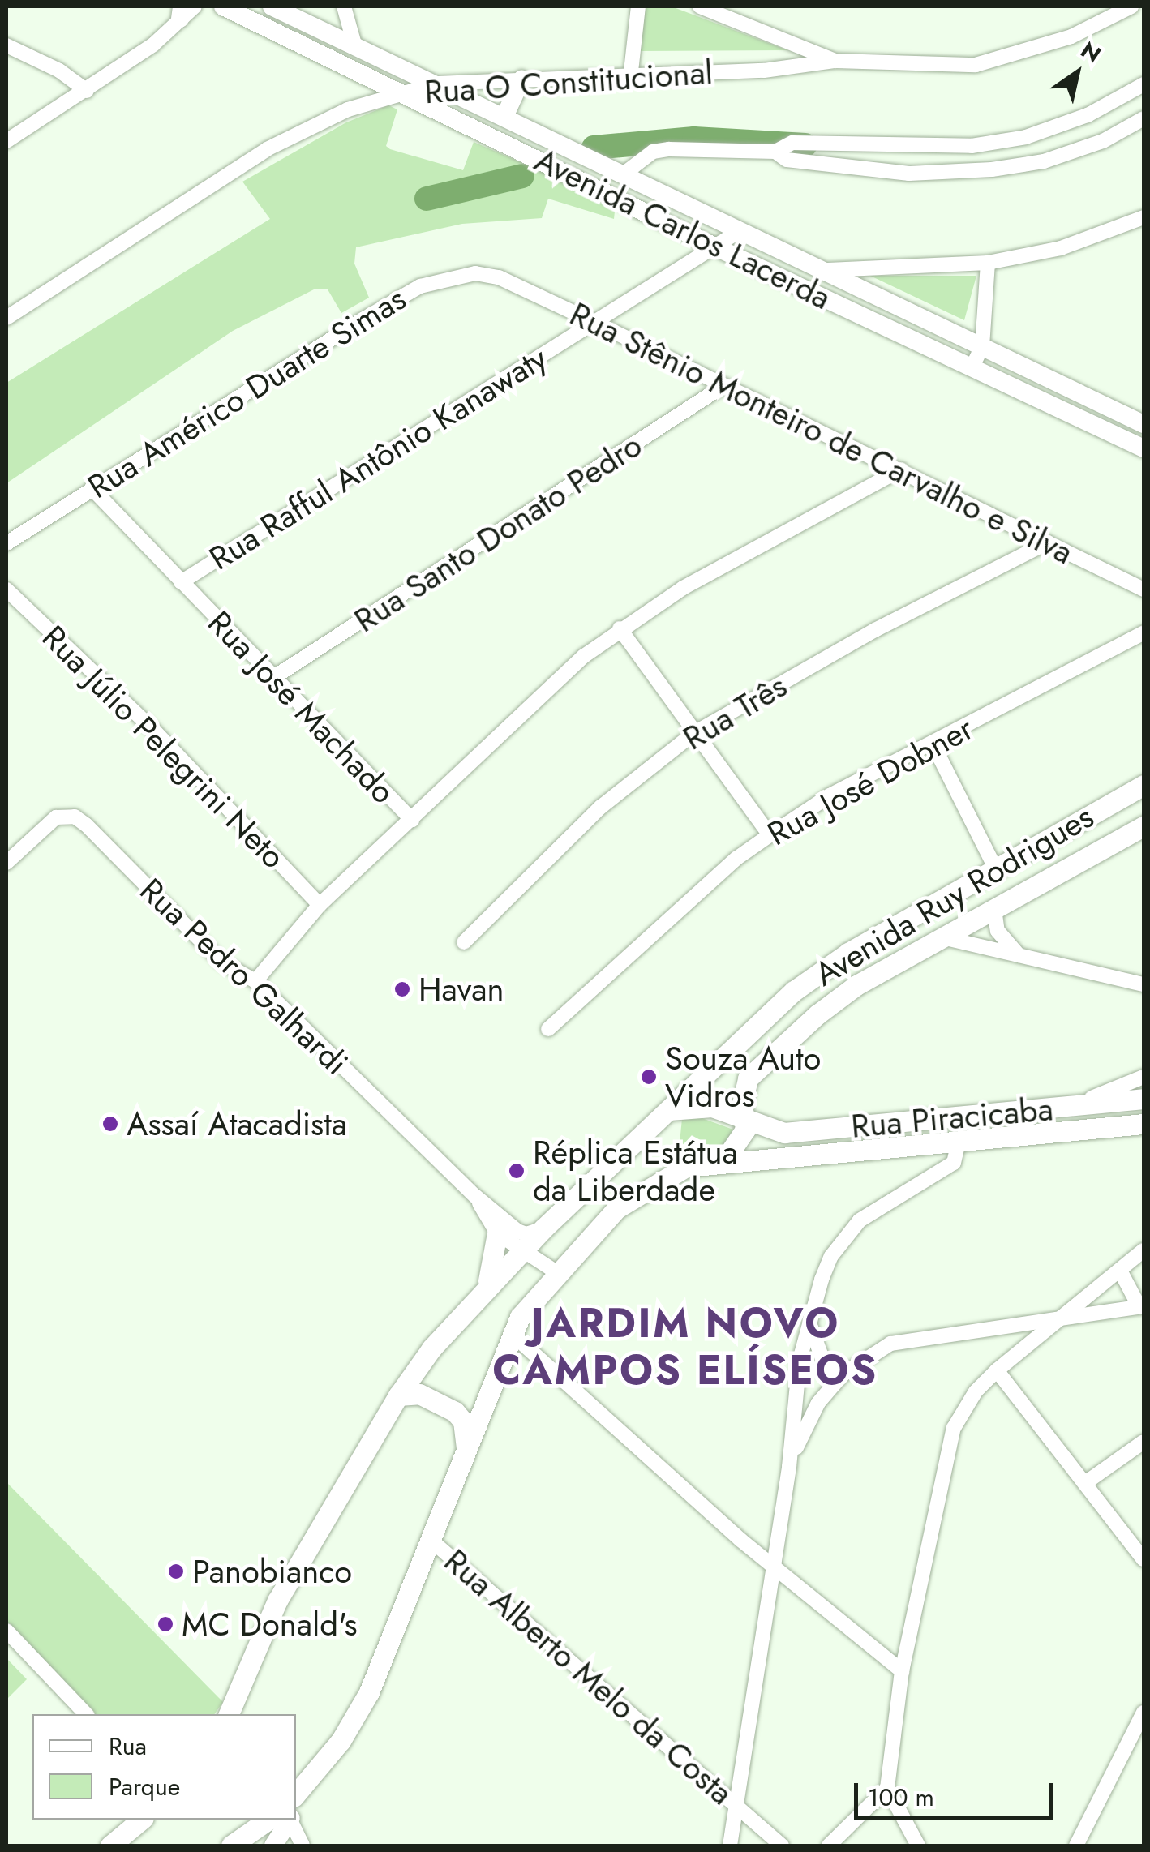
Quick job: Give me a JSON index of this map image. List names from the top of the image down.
{
  "streets": {
    "main road": ["Avenida Carlos Lacerda", "Avenida Ruy Rodrigues", "Rua Piracicaba"],
    "street": [
      "Rua O Constitucional",
      "Rua Américo Duarte Simas",
      "Rua Stênio Monteiro de Carvalho e Silva",
      "Rua Rafful Antônio Kanawaty",
      "Rua Santo Donato Pedro",
      "Rua José Machado",
      "Rua Três",
      "Rua Júlio Pelegrini Neto",
      "Rua José Dobner",
      "Rua Pedro Galhardi",
      "Rua Alberto Melo da Costa"
    ]
  },
  "crossings": [
    ["Rua O Constitucional", "Avenida Carlos Lacerda"],
    ["Avenida Carlos Lacerda", "Rua Rafful Antônio Kanawaty"],
    ["Rua Américo Duarte Simas", "Rua Stênio Monteiro de Carvalho e Silva"],
    ["Rua Américo Duarte Simas", "Rua José Machado"],
    ["Rua Stênio Monteiro de Carvalho e Silva", "Rua Rafful Antônio Kanawaty"],
    ["Rua Stênio Monteiro de Carvalho e Silva", "Rua Santo Donato Pedro"],
    ["Rua Stênio Monteiro de Carvalho e Silva", "Rua Três"],
    ["Rua Rafful Antônio Kanawaty", "Rua José Machado"],
    ["Rua Santo Donato Pedro", "Rua José Machado"],
    ["Avenida Ruy Rodrigues", "Rua Pedro Galhardi"],
    ["Avenida Ruy Rodrigues", "Rua Piracicaba"]
  ],
  "districts": ["JARDIM NOVO CAMPOS ELÍSEOS"],
  "places": [
    "Havan",
    "Souza Auto Vidros",
    "Assaí Atacadista",
    "Réplica Estátua da Liberdade",
    "Panobianco",
    "MC Donald's"
  ],
  "legend": ["Rua", "Parque"],
  "scale_bar": "100 m",
  "north": "top right"
}
